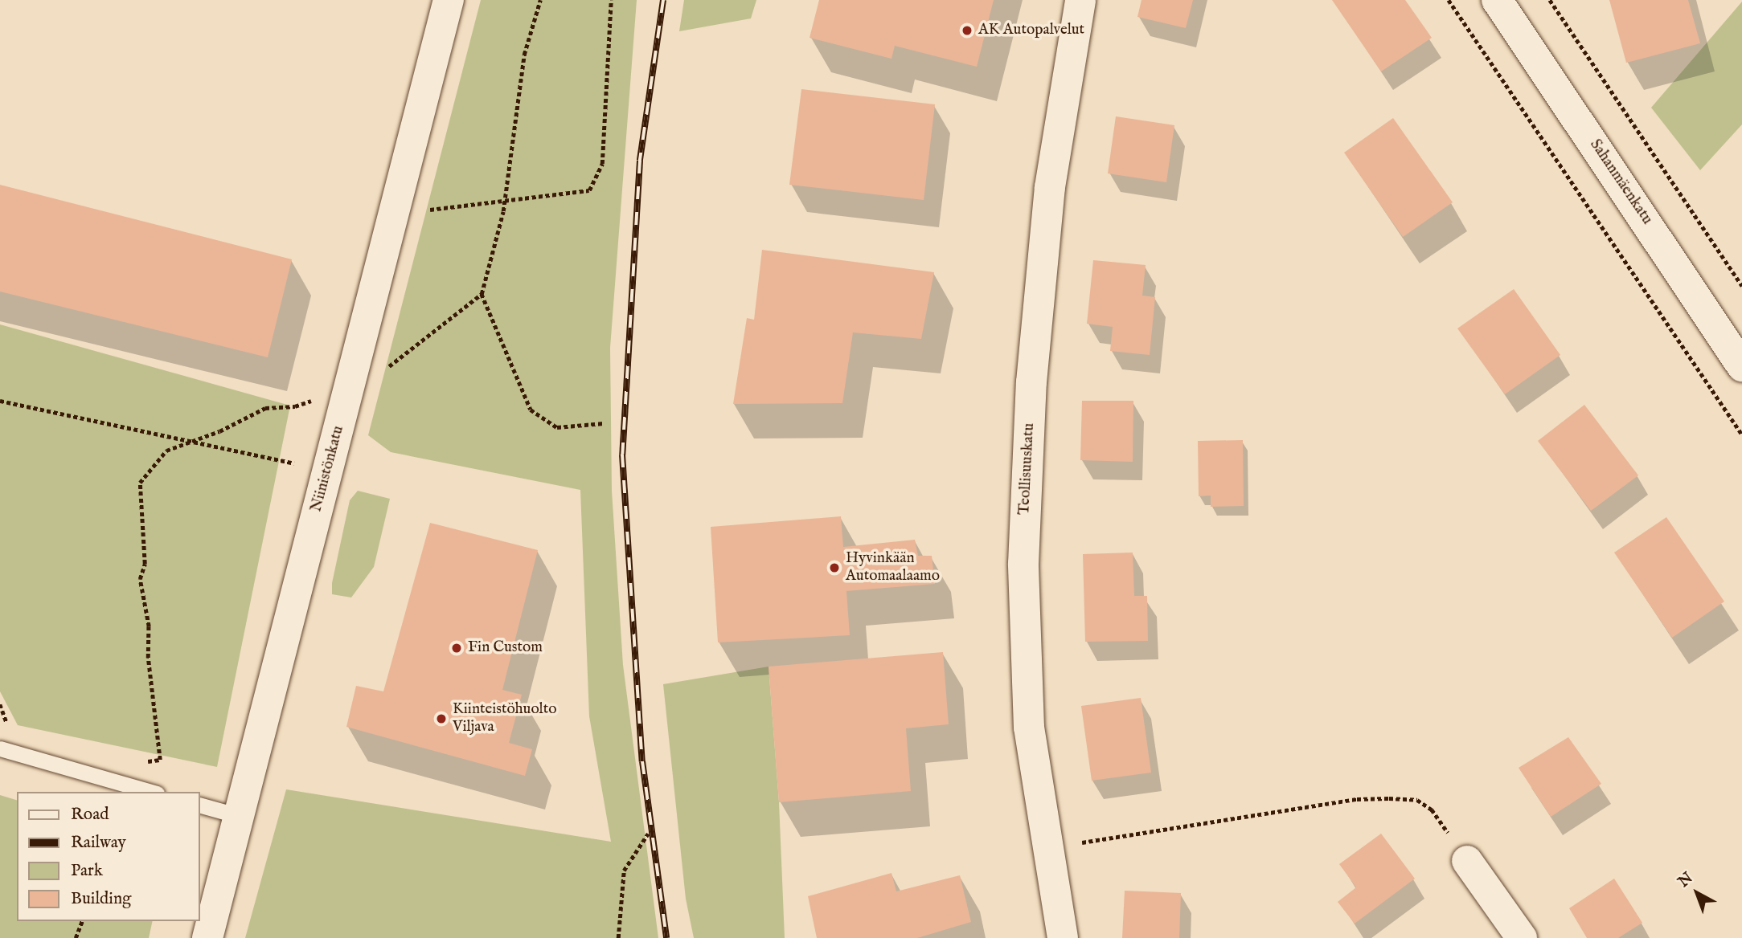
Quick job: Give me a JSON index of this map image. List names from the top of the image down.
{
  "streets": {
    "street": ["Sahanmäenkatu", "Niinistönkatu", "Teollisuuskatu"]
  },
  "places": [
    "AK Autopalvelut",
    "Hyvinkään Automaalaamo",
    "Fin Custom",
    "Kiinteistöhuolto Viljava"
  ],
  "legend": [
    "Road",
    "Railway",
    "Park",
    "Building"
  ],
  "north": "top left"
}
